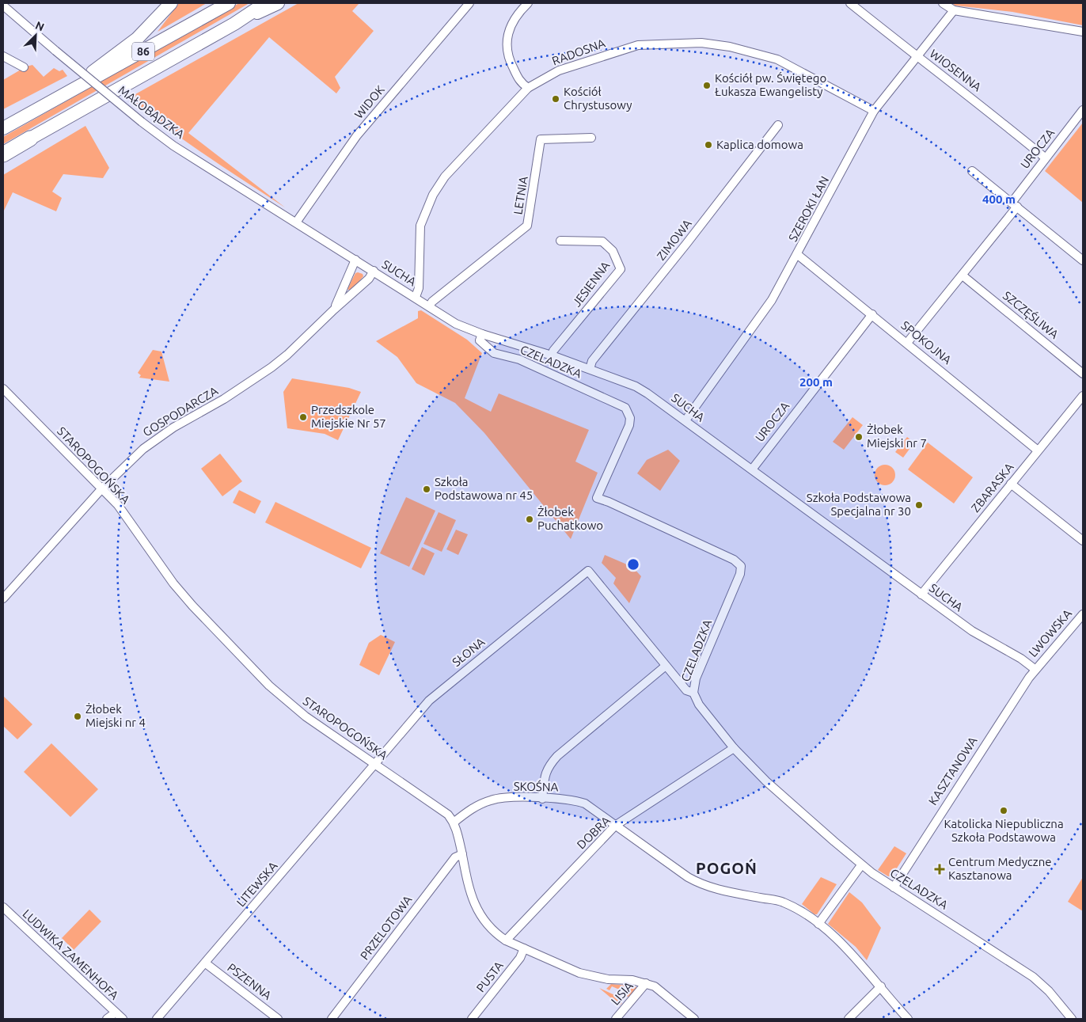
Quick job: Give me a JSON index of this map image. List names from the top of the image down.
{
  "streets": {
    "main road": ["86"],
    "street": [
      "RADOSNA",
      "WIOSENNA",
      "WIDOK",
      "MAŁOBĄDZKA",
      "UROCZA",
      "LETNIA",
      "SZEROKI ŁAN",
      "ZIMOWA",
      "SUCHA",
      "JESIENNA",
      "SZCZĘŚLIWA",
      "SPOKOJNA",
      "CZELADZKA",
      "GOSPODARCZA",
      "STAROPOGOŃSKA",
      "ZBARASKA",
      "LWOWSKA",
      "SŁONA",
      "KASZTANOWA",
      "SKOŚNA",
      "DOBRA",
      "LITEWSKA",
      "PRZELOTOWA",
      "LUDWIKA ZAMENHOFA",
      "PUSTA",
      "PSZENNA",
      "LISIA"
    ]
  },
  "crossings": [
    ["RADOSNA", "SZEROKI ŁAN"],
    ["RADOSNA", "SUCHA"],
    ["WIOSENNA", "UROCZA"],
    ["WIOSENNA", "SZEROKI ŁAN"],
    ["WIDOK", "MAŁOBĄDZKA"],
    ["WIDOK", "SUCHA"],
    ["MAŁOBĄDZKA", "SUCHA"],
    ["UROCZA", "SUCHA"],
    ["UROCZA", "SZCZĘŚLIWA"],
    ["UROCZA", "SPOKOJNA"],
    ["LETNIA", "SUCHA"],
    ["SZEROKI ŁAN", "SUCHA"],
    ["SZEROKI ŁAN", "SPOKOJNA"],
    ["ZIMOWA", "SUCHA"],
    ["SUCHA", "JESIENNA"],
    ["SUCHA", "CZELADZKA"],
    ["SUCHA", "GOSPODARCZA"],
    ["SUCHA", "ZBARASKA"],
    ["SUCHA", "LWOWSKA"],
    ["SUCHA", "KASZTANOWA"],
    ["SPOKOJNA", "ZBARASKA"],
    ["CZELADZKA", "SŁONA"],
    ["CZELADZKA", "KASZTANOWA"],
    ["CZELADZKA", "SKOŚNA"],
    ["CZELADZKA", "DOBRA"],
    ["GOSPODARCZA", "STAROPOGOŃSKA"],
    ["STAROPOGOŃSKA", "SŁONA"],
    ["STAROPOGOŃSKA", "SKOŚNA"],
    ["STAROPOGOŃSKA", "DOBRA"],
    ["STAROPOGOŃSKA", "LITEWSKA"],
    ["STAROPOGOŃSKA", "PRZELOTOWA"],
    ["STAROPOGOŃSKA", "PUSTA"],
    ["STAROPOGOŃSKA", "LISIA"],
    ["LWOWSKA", "KASZTANOWA"],
    ["SŁONA", "LITEWSKA"],
    ["SKOŚNA", "DOBRA"],
    ["LITEWSKA", "PSZENNA"]
  ],
  "districts": ["POGOŃ"],
  "places": {
    "other": [
      "Kościół pw. Świętego Łukasza Ewangelisty",
      "Kościół Chrystusowy",
      "Kaplica domowa",
      "Przedszkole Miejskie Nr 57",
      "Żłobek Miejski nr 7",
      "Szkoła Podstawowa nr 45",
      "Szkoła Podstawowa Specjalna nr 30",
      "Żłobek Puchatkowo",
      "Żłobek Miejski nr 4",
      "Katolicka Niepubliczna Szkoła Podstawowa"
    ],
    "health": ["Centrum Medyczne Kasztanowa"]
  },
  "north": "top right",
  "rings": ["400 m", "200 m"]
}
